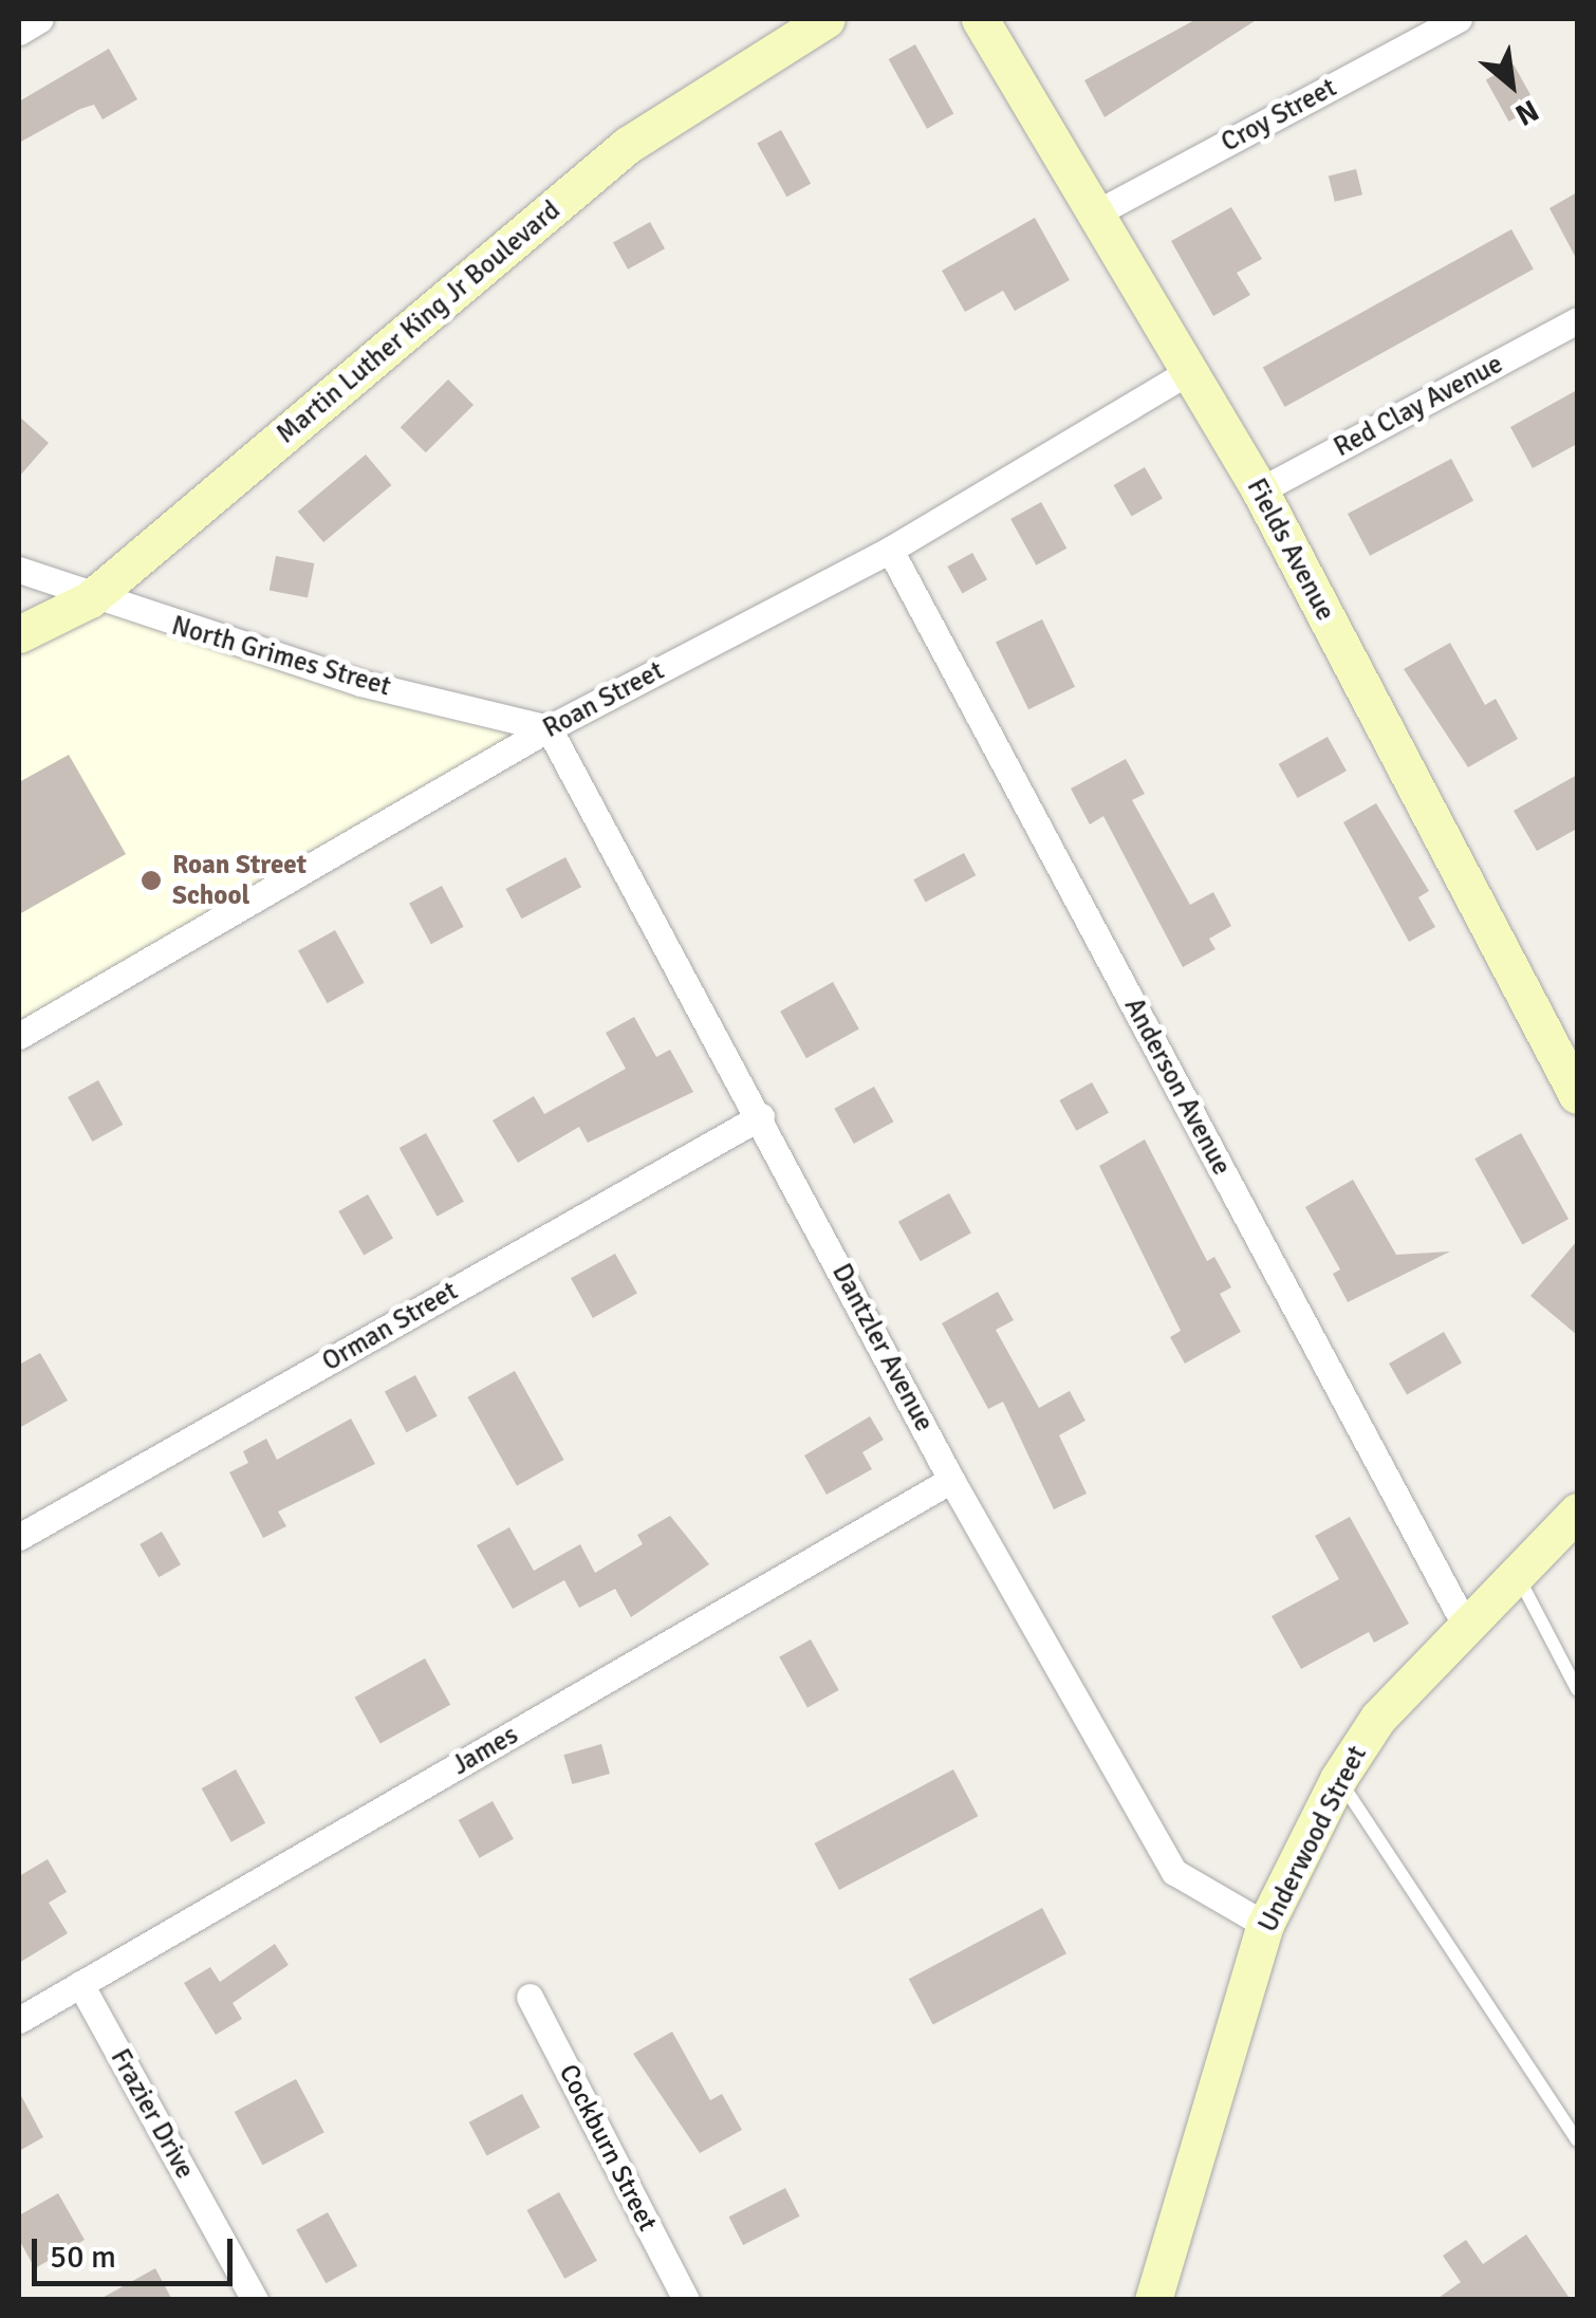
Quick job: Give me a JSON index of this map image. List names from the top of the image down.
{
  "streets": {
    "street": [
      "Croy Street",
      "Martin Luther King Jr Boulevard",
      "Red Clay Avenue",
      "Fields Avenue",
      "North Grimes Street",
      "Roan Street",
      "Anderson Avenue",
      "Orman Street",
      "Dantzler Avenue",
      "James",
      "Underwood Street",
      "Frazier Drive",
      "Cockburn Street"
    ]
  },
  "crossings": [
    ["Croy Street", "Fields Avenue"],
    ["Martin Luther King Jr Boulevard", "North Grimes Street"],
    ["Red Clay Avenue", "Fields Avenue"],
    ["Fields Avenue", "Roan Street"],
    ["North Grimes Street", "Roan Street"],
    ["North Grimes Street", "Dantzler Avenue"],
    ["Roan Street", "Anderson Avenue"],
    ["Roan Street", "Dantzler Avenue"],
    ["Anderson Avenue", "Underwood Street"],
    ["Orman Street", "Dantzler Avenue"],
    ["Dantzler Avenue", "James"],
    ["Dantzler Avenue", "Underwood Street"],
    ["James", "Frazier Drive"]
  ],
  "places": ["Roan Street School"],
  "scale_bar": "50 m",
  "north": "bottom right"
}
